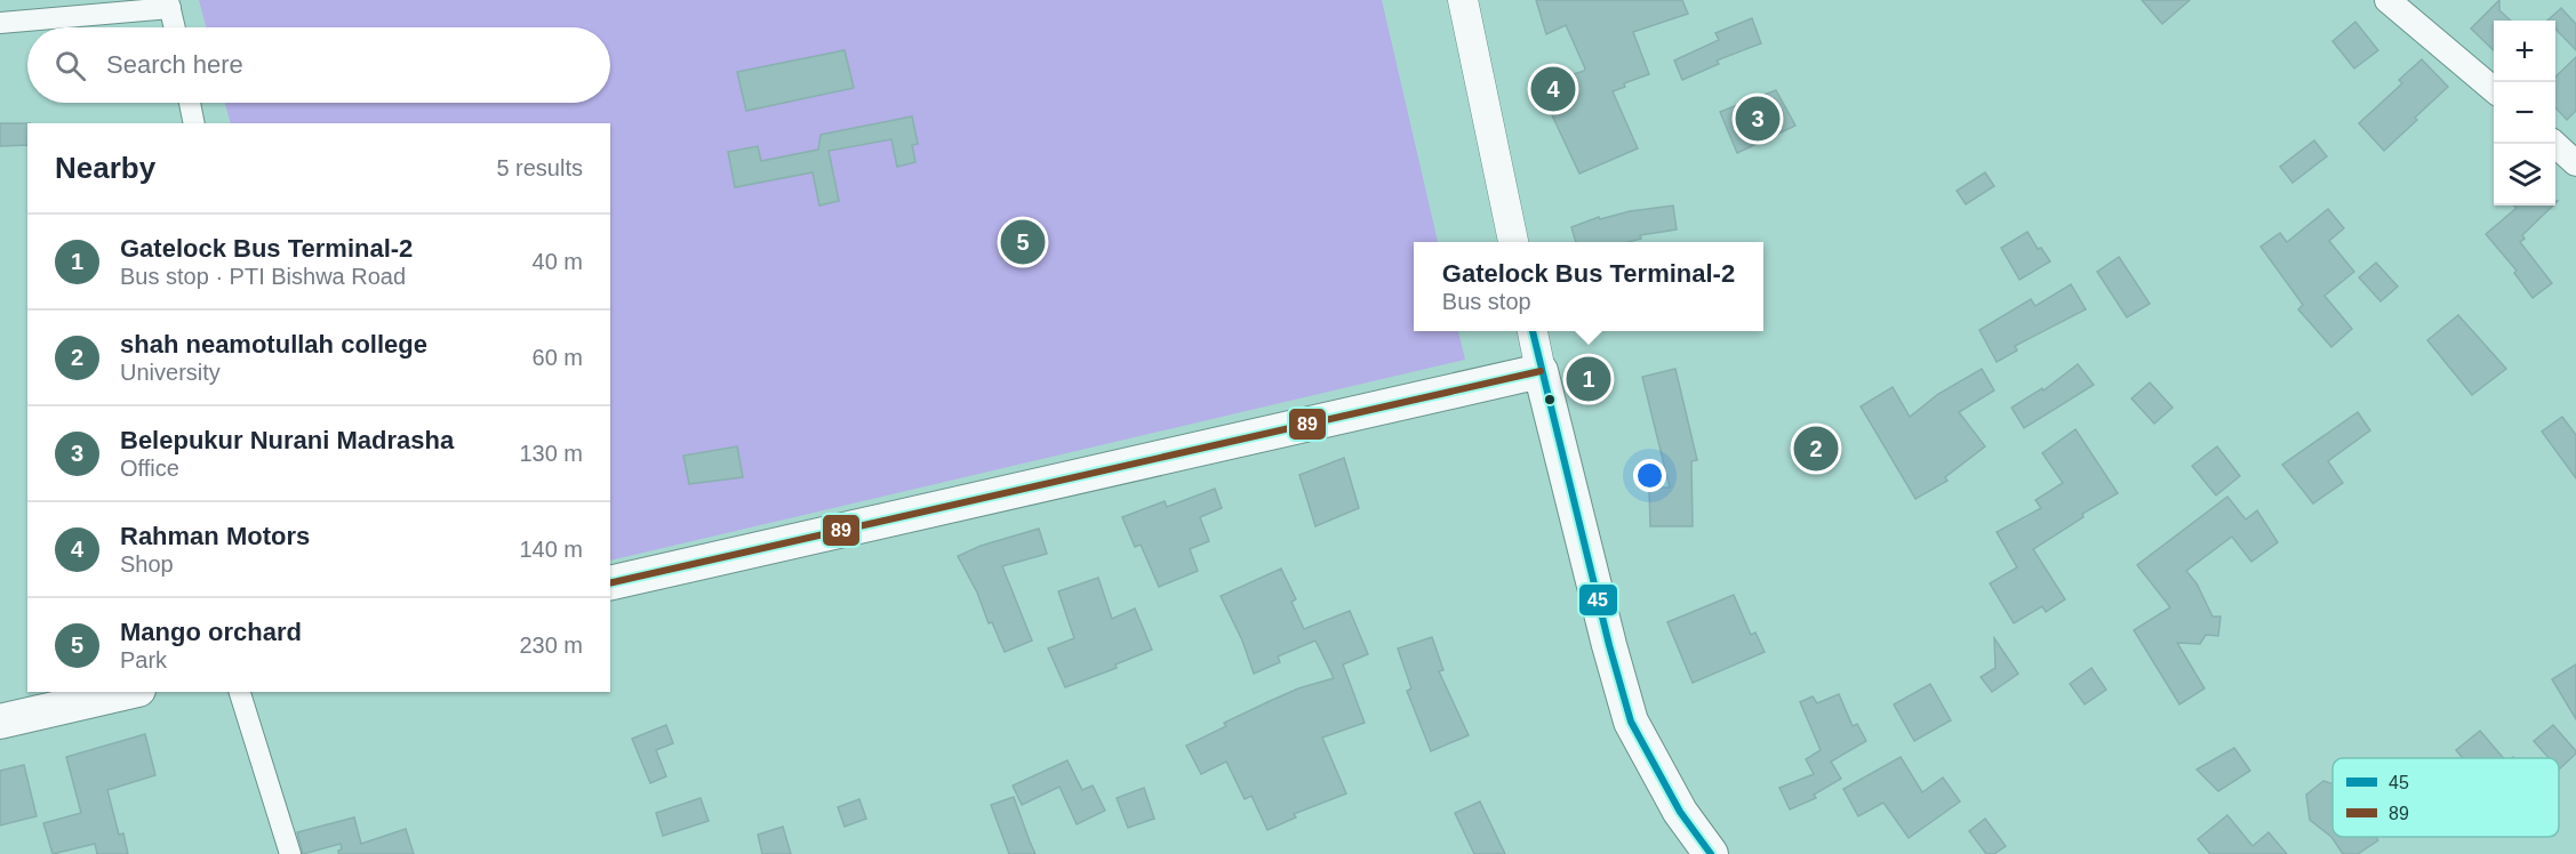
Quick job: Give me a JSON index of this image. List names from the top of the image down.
{
  "lines": ["transit line 45", "transit line 89"],
  "legend": ["45", "89"],
  "page": {
    "map_buttons": ["+", "−"],
    "search": "Search here",
    "pins": [
      "4",
      "3",
      "5",
      "1",
      "2"
    ],
    "heading": ["Nearby", "5 results"],
    "list": [
      {
        "mark": "1",
        "name": "Gatelock Bus Terminal-2",
        "note": "Bus stop · PTI Bishwa Road",
        "value": "40 m"
      },
      {
        "mark": "2",
        "name": "shah neamotullah college",
        "note": "University",
        "value": "60 m"
      },
      {
        "mark": "3",
        "name": "Belepukur Nurani Madrasha",
        "note": "Office",
        "value": "130 m"
      },
      {
        "mark": "4",
        "name": "Rahman Motors",
        "note": "Shop",
        "value": "140 m"
      },
      {
        "mark": "5",
        "name": "Mango orchard",
        "note": "Park",
        "value": "230 m"
      }
    ],
    "popup": ["Gatelock Bus Terminal-2", "Bus stop"]
  }
}
